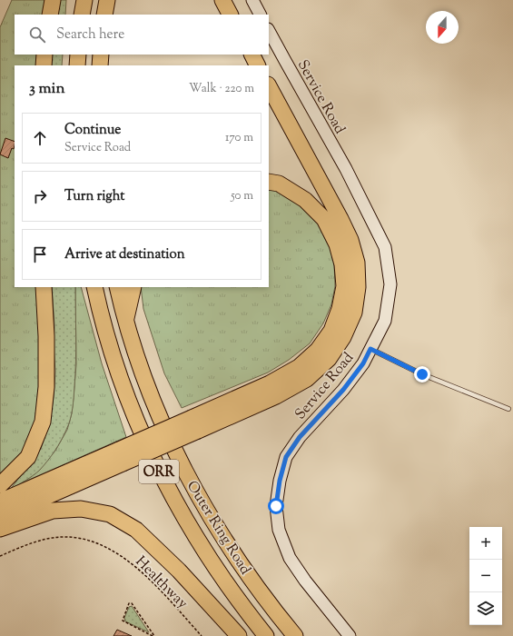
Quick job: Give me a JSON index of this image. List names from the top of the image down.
{
  "streets": {
    "highway": ["ORR", "Outer Ring Road"],
    "main road": ["Service Road"],
    "path": ["Healthway"]
  },
  "north": "bottom",
  "page": {
    "search": "Search here",
    "heading": ["3 min", "Walk · 220 m"],
    "list": [
      ["Continue", "Service Road", "170 m"],
      ["Turn right", "50 m"],
      "Arrive at destination"
    ],
    "map_buttons": ["+", "−"]
  }
}
